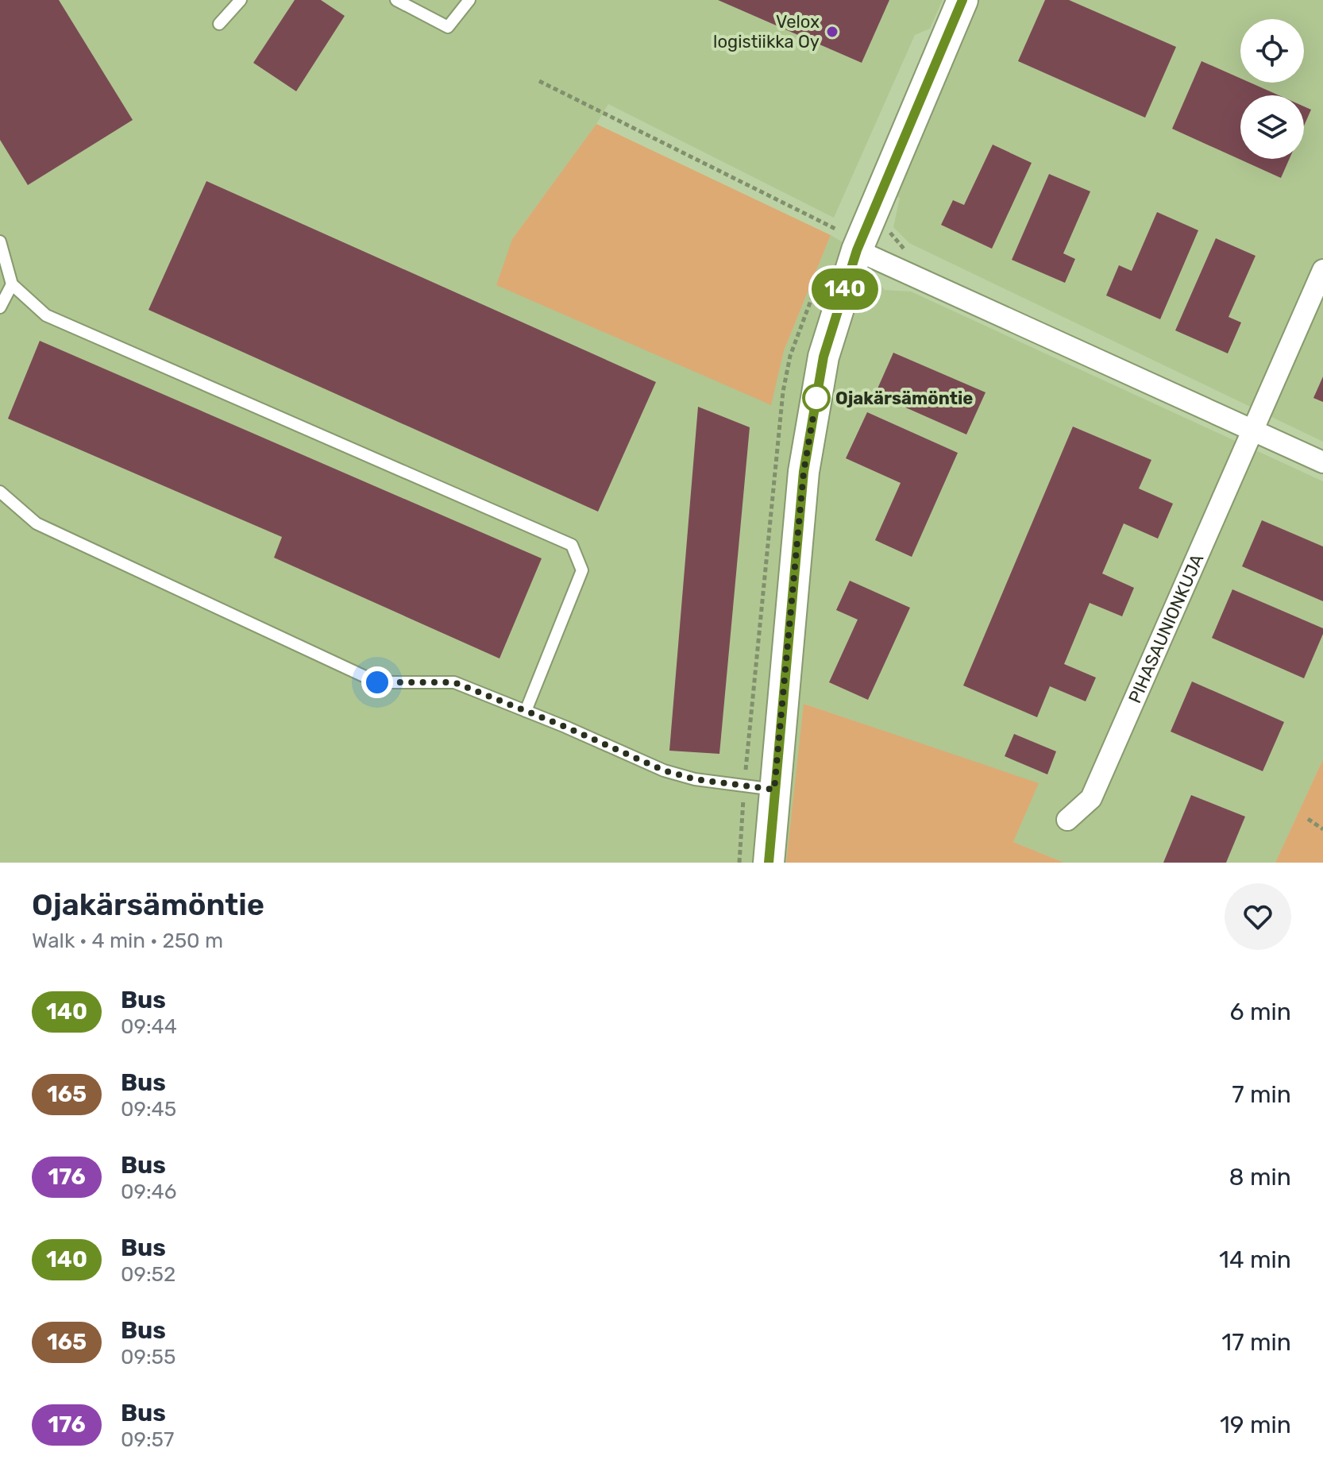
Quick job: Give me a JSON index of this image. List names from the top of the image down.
{
  "streets": {
    "street": ["PIHASAUNIONKUJA"]
  },
  "places": ["Velox logistiikka Oy", "Ojakärsämöntie"],
  "lines": ["bus line 140"],
  "page": {
    "on_map": "140",
    "heading": ["Ojakärsämöntie", "Walk · 4 min · 250 m"],
    "list": [
      {
        "mark": "140",
        "name": "Bus",
        "note": "09:44",
        "value": "6 min"
      },
      {
        "mark": "165",
        "name": "Bus",
        "note": "09:45",
        "value": "7 min"
      },
      {
        "mark": "176",
        "name": "Bus",
        "note": "09:46",
        "value": "8 min"
      },
      {
        "mark": "140",
        "name": "Bus",
        "note": "09:52",
        "value": "14 min"
      },
      {
        "mark": "165",
        "name": "Bus",
        "note": "09:55",
        "value": "17 min"
      },
      {
        "mark": "176",
        "name": "Bus",
        "note": "09:57",
        "value": "19 min"
      }
    ]
  }
}
